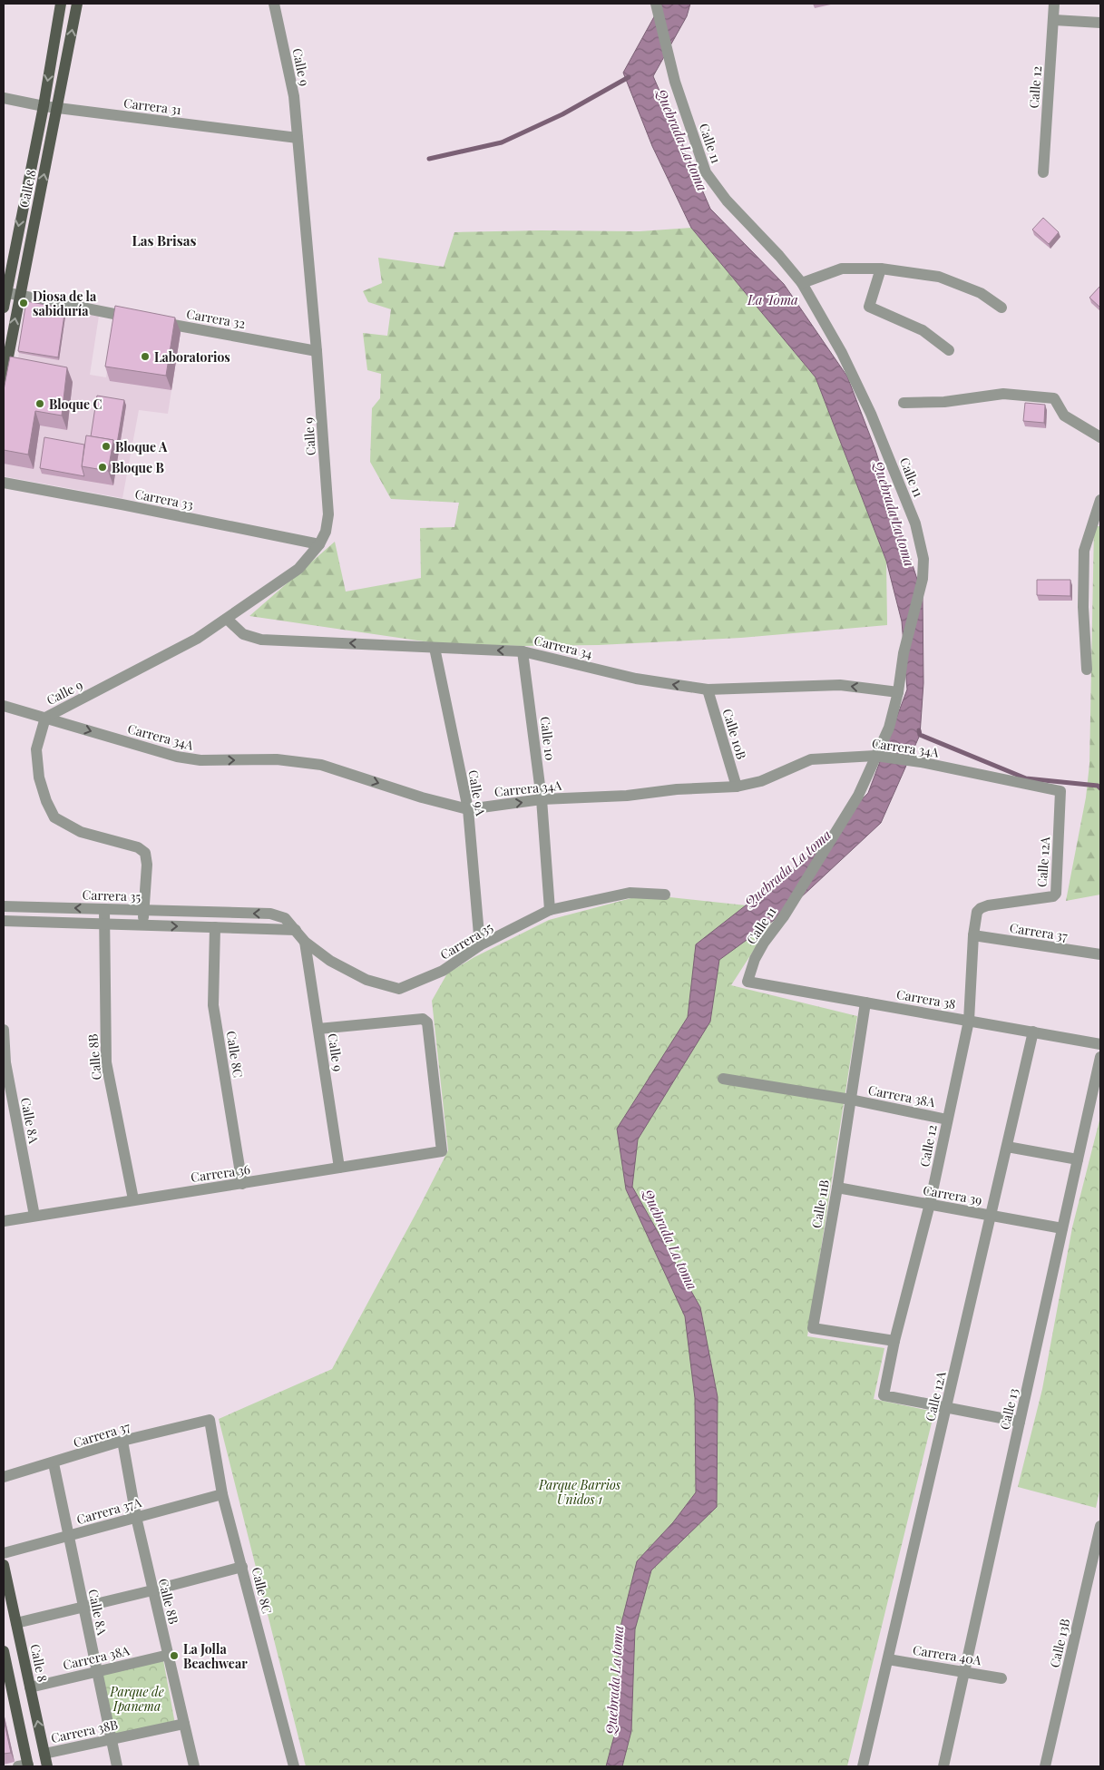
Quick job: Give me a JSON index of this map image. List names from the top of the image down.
{
  "streets": {
    "main road": ["Calle 8"],
    "street": [
      "Calle 9",
      "Calle 12",
      "Carrera 31",
      "Calle 11",
      "Carrera 32",
      "Carrera 33",
      "Carrera 34",
      "Calle 10B",
      "Carrera 34A",
      "Calle 10",
      "Calle 9A",
      "Calle 12A",
      "Carrera 35",
      "Carrera 37",
      "Carrera 38",
      "Calle 8C",
      "Calle 8B",
      "Carrera 38A",
      "Calle 8A",
      "Carrera 36",
      "Carrera 39",
      "Calle 11B",
      "Calle 13",
      "Carrera 37A",
      "Calle 13B",
      "Carrera 40A",
      "Carrera 38B"
    ]
  },
  "crossings": [
    ["Calle 9", "Carrera 31"],
    ["Calle 9", "Carrera 32"],
    ["Calle 9", "Carrera 33"],
    ["Calle 9", "Carrera 34"],
    ["Calle 9", "Carrera 34A"],
    ["Calle 9", "Carrera 35"],
    ["Calle 9", "Carrera 36"],
    ["Calle 12", "Calle 12A"],
    ["Calle 12", "Carrera 37"],
    ["Calle 12", "Carrera 38"],
    ["Calle 12", "Carrera 38A"],
    ["Calle 12", "Carrera 39"],
    ["Calle 12", "Calle 11B"],
    ["Carrera 31", "Calle 8"],
    ["Calle 11", "Carrera 34"],
    ["Calle 11", "Carrera 34A"],
    ["Calle 11", "Carrera 38"],
    ["Calle 8", "Carrera 38A"],
    ["Calle 8", "Carrera 38B"],
    ["Carrera 34", "Calle 10B"],
    ["Carrera 34", "Calle 10"],
    ["Carrera 34", "Calle 9A"],
    ["Calle 10B", "Carrera 34A"],
    ["Carrera 34A", "Calle 10"],
    ["Carrera 34A", "Calle 9A"],
    ["Carrera 34A", "Calle 12A"],
    ["Calle 10", "Carrera 35"],
    ["Calle 9A", "Carrera 35"],
    ["Calle 12A", "Carrera 38"],
    ["Calle 12A", "Carrera 39"],
    ["Calle 12A", "Carrera 40A"],
    ["Carrera 35", "Calle 8B"],
    ["Carrera 37", "Calle 8C"],
    ["Carrera 37", "Calle 8B"],
    ["Carrera 37", "Calle 8A"],
    ["Carrera 38", "Calle 11B"],
    ["Calle 8C", "Carrera 36"],
    ["Calle 8C", "Carrera 37A"],
    ["Calle 8B", "Carrera 38A"],
    ["Calle 8B", "Carrera 36"],
    ["Calle 8B", "Carrera 37A"],
    ["Calle 8B", "Carrera 38B"],
    ["Carrera 38A", "Calle 8A"],
    ["Carrera 38A", "Calle 11B"],
    ["Calle 8A", "Carrera 36"],
    ["Calle 8A", "Carrera 37A"],
    ["Calle 8A", "Carrera 38B"],
    ["Carrera 39", "Calle 11B"],
    ["Carrera 39", "Calle 13"],
    ["Calle 13", "Carrera 40A"]
  ],
  "one_way": ["Carrera 34", "Carrera 34A"],
  "districts": ["Las Brisas"],
  "water": ["Quebrada La toma", "La Toma"],
  "parks": ["Parque Barrios Unidos 1", "Parque de Ipanema"],
  "places": [
    "Diosa de la sabiduría",
    "Laboratorios",
    "Bloque C",
    "Bloque A",
    "Bloque B",
    "La Jolla Beachwear"
  ]
}
